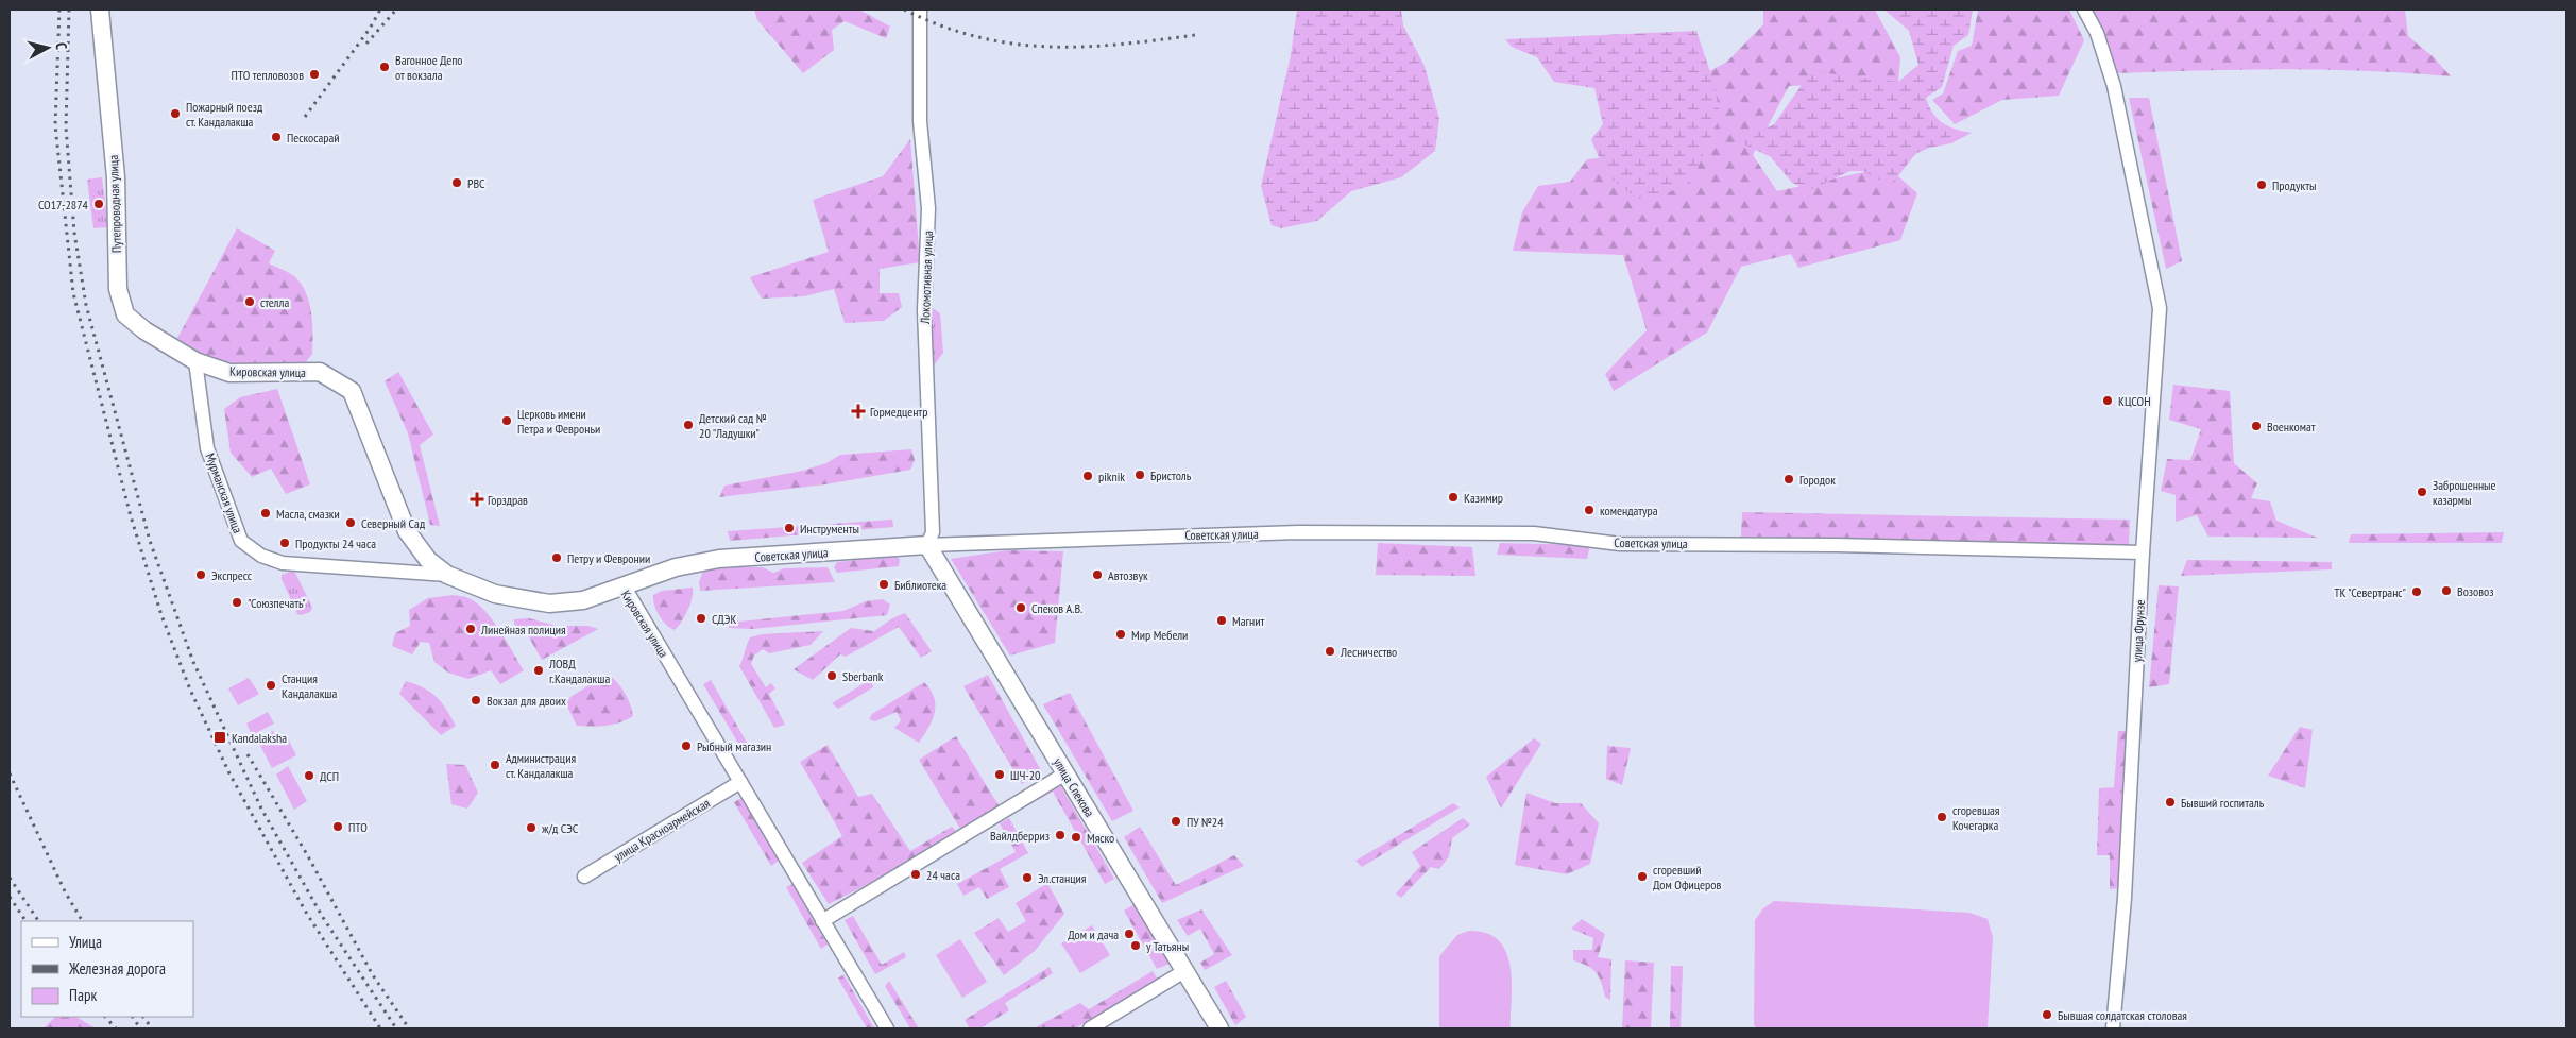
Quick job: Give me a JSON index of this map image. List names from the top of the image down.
{
  "streets": {
    "main road": [
      "Путепроводная улица",
      "Кировская улица",
      "Советская улица",
      "улица Спекова"
    ],
    "street": [
      "Локомотивная улица",
      "Мурманская улица",
      "улица Фрунзе",
      "улица Красноармейская"
    ]
  },
  "crossings": [
    ["Путепроводная улица", "Кировская улица"],
    ["Путепроводная улица", "Мурманская улица"],
    ["Локомотивная улица", "Советская улица"],
    ["Локомотивная улица", "улица Спекова"],
    ["Кировская улица", "Мурманская улица"],
    ["Кировская улица", "Советская улица"],
    ["Кировская улица", "улица Красноармейская"],
    ["Советская улица", "улица Фрунзе"],
    ["Советская улица", "улица Спекова"]
  ],
  "places": {
    "other": [
      "Вагонное Депо от вокзала",
      "ПТО тепловозов",
      "Пожарный поезд ст. Кандалакша",
      "Пескосарай",
      "РВС",
      "Продукты",
      "СО17-2874",
      "стелла",
      "КЦСОН",
      "Церковь имени Петра и Февроньи",
      "Детский сад № 20 \"Ладушки\"",
      "Военкомат",
      "Бристоль",
      "piknik",
      "Городок",
      "Заброшенные казармы",
      "Казимир",
      "комендатура",
      "Масла, смазки",
      "Северный Сад",
      "Инструменты",
      "Продукты 24 часа",
      "Петру и Февронии",
      "Экспресс",
      "Автозвук",
      "Библиотека",
      "Возовоз",
      "ТК \"Севертранс\"",
      "\"Союзпечать\"",
      "Спеков А.В.",
      "СДЭК",
      "Магнит",
      "Линейная полиция",
      "Мир Мебели",
      "Лесничество",
      "ЛОВД г.Кандалакша",
      "Sberbank",
      "Станция Кандалакша",
      "Вокзал для двоих",
      "Рыбный магазин",
      "Администрация ст. Кандалакша",
      "ШЧ-20",
      "ДСП",
      "Бывший госпиталь",
      "сгоревшая Кочегарка",
      "ПУ №24",
      "ПТО",
      "ж/д СЭС",
      "Вайлдберриз",
      "Мяско",
      "24 часа",
      "сгоревший Дом Офицеров",
      "Эл.станция",
      "Дом и дача",
      "у Татьяны",
      "Бывшая солдатская столовая"
    ],
    "health": ["Гормедцентр", "Горздрав"],
    "transit": ["Kandalaksha"]
  },
  "legend": ["Улица", "Железная дорога", "Парк"],
  "north": "right"
}
